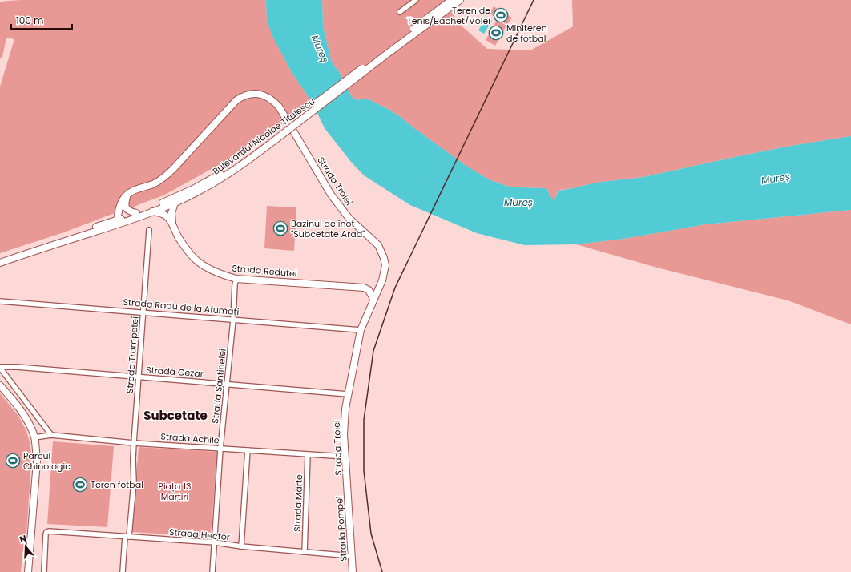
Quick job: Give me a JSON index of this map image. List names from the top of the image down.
{
  "streets": {
    "main road": [
      "Bulevardul Nicolae Titulescu",
      "Strada Troiei",
      "Strada Redutei",
      "Strada Pompei"
    ],
    "street": [
      "Strada Radu de la Afumați",
      "Strada Trompetei",
      "Strada Cezar",
      "Strada Santinelei",
      "Strada Achile",
      "Strada Marte",
      "Strada Hector"
    ]
  },
  "crossings": [
    ["Strada Troiei", "Strada Redutei"],
    ["Strada Troiei", "Strada Radu de la Afumați"],
    ["Strada Troiei", "Strada Cezar"],
    ["Strada Troiei", "Strada Achile"],
    ["Strada Troiei", "Strada Pompei"],
    ["Strada Redutei", "Strada Santinelei"],
    ["Strada Radu de la Afumați", "Strada Trompetei"],
    ["Strada Radu de la Afumați", "Strada Santinelei"],
    ["Strada Trompetei", "Strada Cezar"],
    ["Strada Trompetei", "Strada Achile"],
    ["Strada Cezar", "Strada Santinelei"],
    ["Strada Santinelei", "Strada Achile"],
    ["Strada Santinelei", "Strada Hector"],
    ["Strada Achile", "Strada Marte"],
    ["Strada Marte", "Strada Hector"],
    ["Strada Pompei", "Strada Hector"]
  ],
  "districts": ["Subcetate"],
  "water": ["Mureș"],
  "parks": ["Piața 13 Martiri"],
  "places": {
    "sports": [
      "Teren de Tenis/Bachet/Volei",
      "Miniteren de fotbal",
      "Bazinul de înot \"Subcetate Arad\"",
      "Parcul Chinologic",
      "Teren fotbal"
    ]
  },
  "scale_bar": "100 m",
  "north": "top"
}
